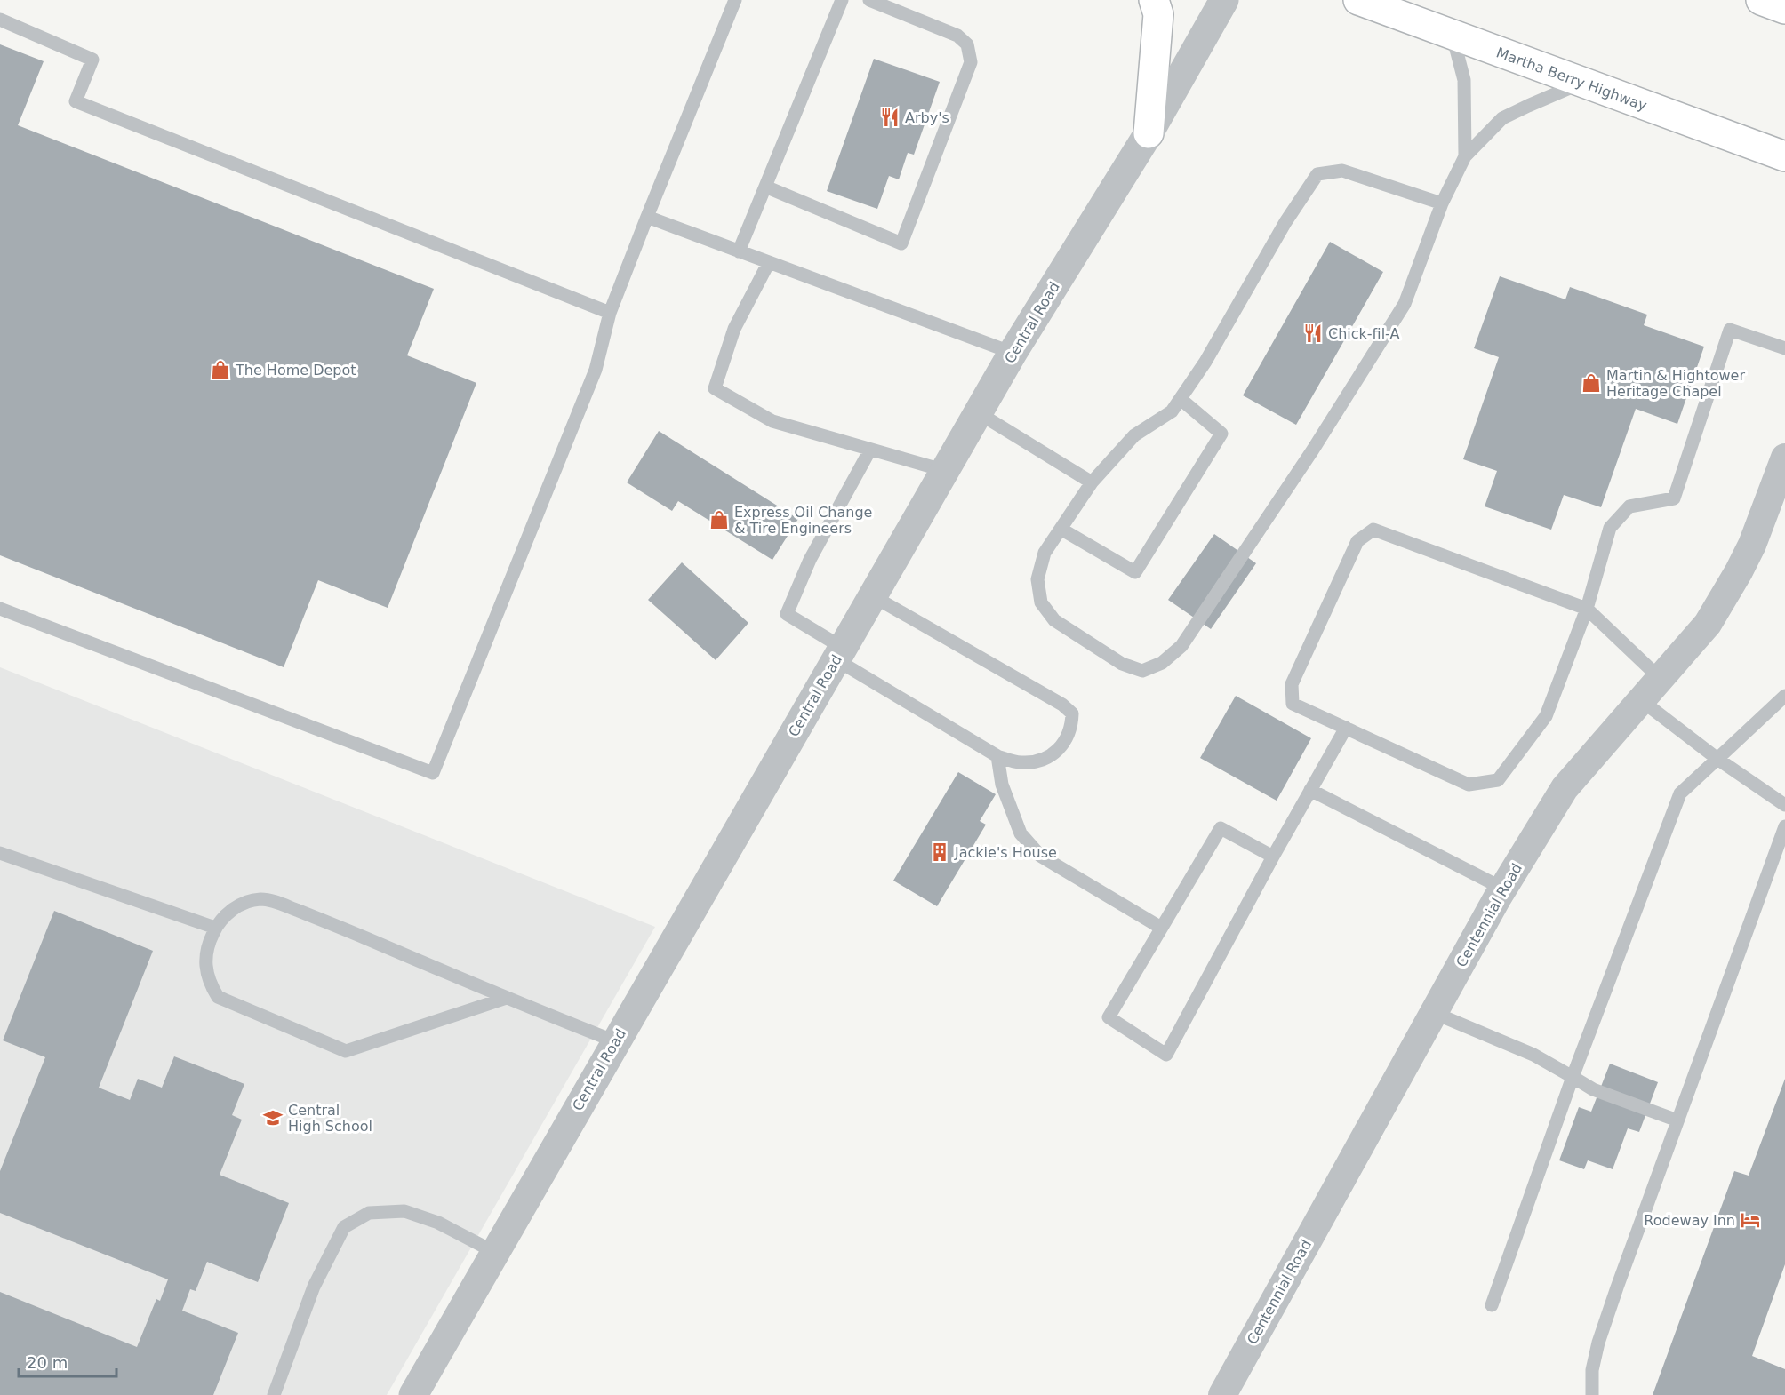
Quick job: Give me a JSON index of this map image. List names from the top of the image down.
{
  "streets": {
    "highway": ["Martha Berry Highway"],
    "street": ["Central Road", "Centennial Road"]
  },
  "places": {
    "restaurant": ["Arby's", "Chick-fil-A"],
    "shop": ["The Home Depot", "Martin & Hightower Heritage Chapel", "Express Oil Change & Tire Engineers"],
    "building": ["Jackie's House"],
    "school or university": ["Central High School"],
    "hotel": ["Rodeway Inn"]
  },
  "scale_bar": "20 m"
}
